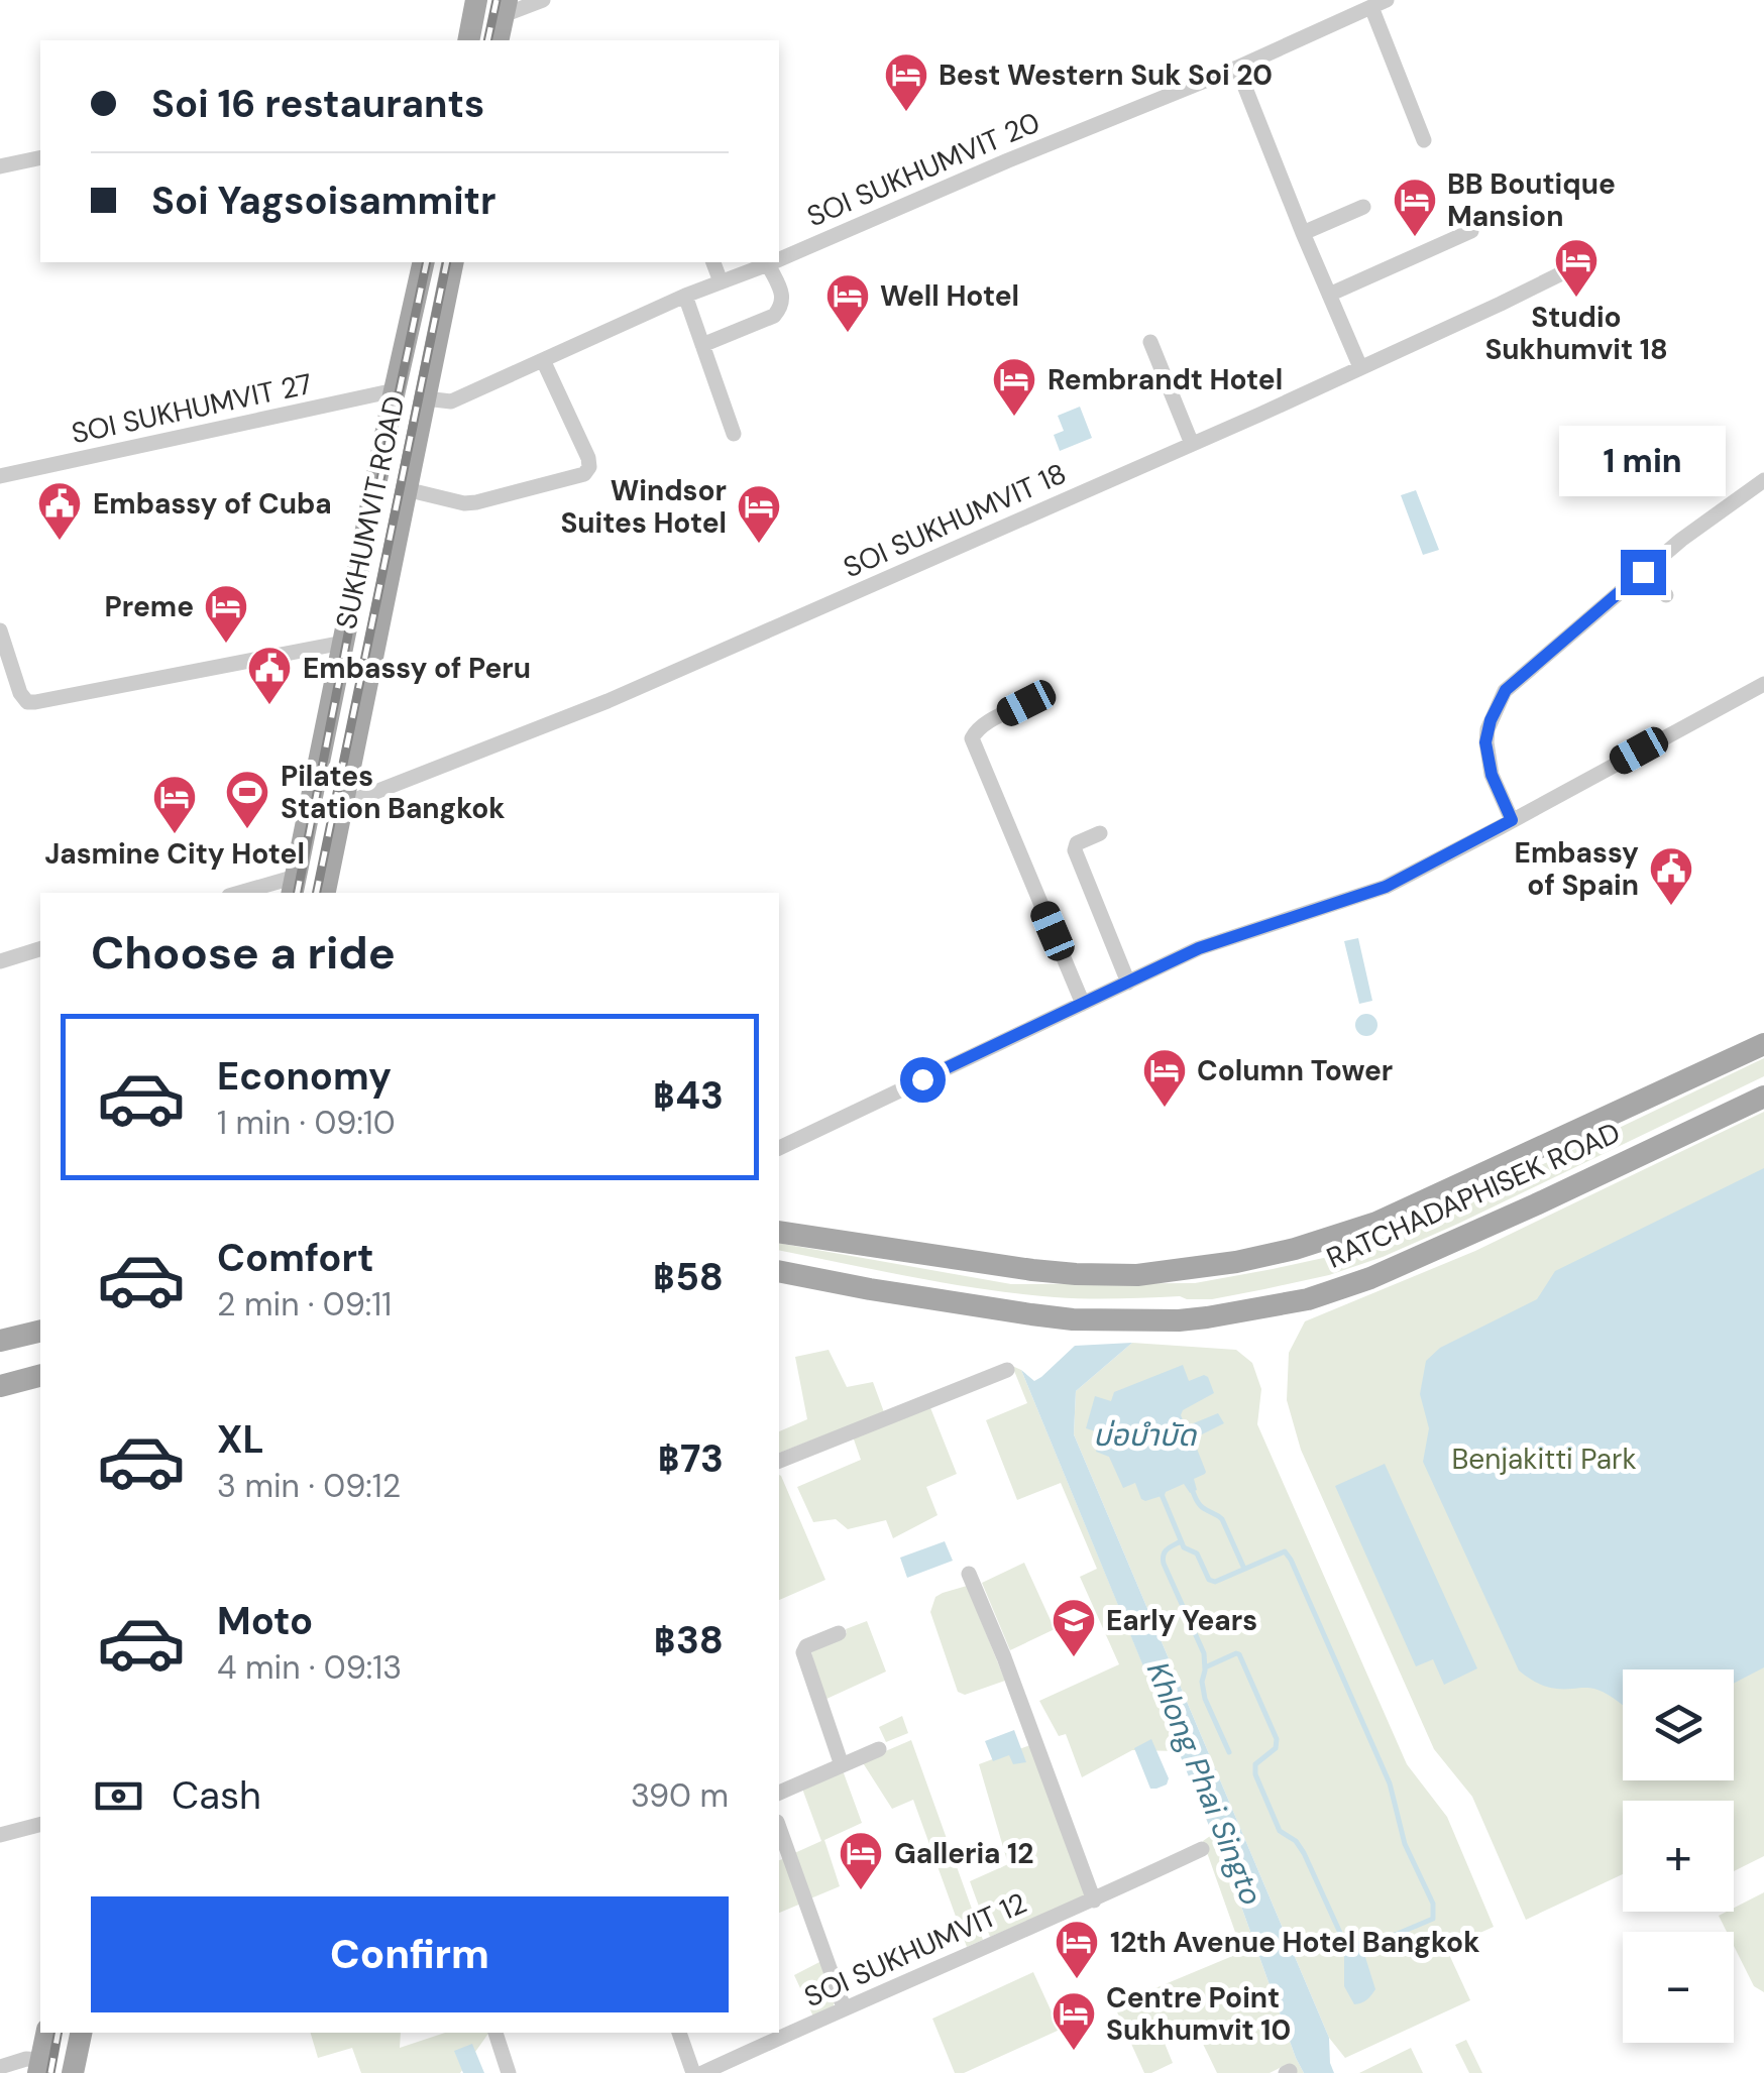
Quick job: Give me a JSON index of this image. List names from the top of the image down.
{
  "streets": {
    "main road": ["SUKHUMVIT ROAD", "RATCHADAPHISEK ROAD"],
    "street": [
      "SOI SUKHUMVIT 20",
      "SOI SUKHUMVIT 27",
      "SOI SUKHUMVIT 18",
      "SOI SUKHUMVIT 12"
    ]
  },
  "crossings": [
    ["SOI SUKHUMVIT 20", "SUKHUMVIT ROAD"],
    ["SOI SUKHUMVIT 27", "SUKHUMVIT ROAD"],
    ["SUKHUMVIT ROAD", "SOI SUKHUMVIT 18"]
  ],
  "water": ["บ่อบำบัด", "Khlong Phai Singto"],
  "parks": ["Benjakitti Park"],
  "places": {
    "hotel": [
      "Best Western Suk Soi 20",
      "BB Boutique Mansion",
      "Studio Sukhumvit 18",
      "Well Hotel",
      "Rembrandt Hotel",
      "Windsor Suites Hotel",
      "Preme",
      "Jasmine City Hotel",
      "Column Tower",
      "Galleria 12",
      "12th Avenue Hotel Bangkok",
      "Centre Point Sukhumvit 10"
    ],
    "public building": ["Embassy of Cuba", "Embassy of Peru", "Embassy of Spain"],
    "sports": ["Pilates Station Bangkok"],
    "school or university": ["Early Years"]
  },
  "page": {
    "banner": ["Soi 16 restaurants", "Soi Yagsoisammitr"],
    "bubble": "1 min",
    "heading": "Choose a ride",
    "list": [
      {
        "name": "Economy",
        "note": "1 min · 09:10",
        "value": "฿43"
      },
      {
        "name": "Comfort",
        "note": "2 min · 09:11",
        "value": "฿58"
      },
      {
        "name": "XL",
        "note": "3 min · 09:12",
        "value": "฿73"
      },
      {
        "name": "Moto",
        "note": "4 min · 09:13",
        "value": "฿38"
      }
    ],
    "map_buttons": ["+", "−"],
    "pay": ["Cash", "390 m"],
    "buttons": "Confirm"
  }
}
